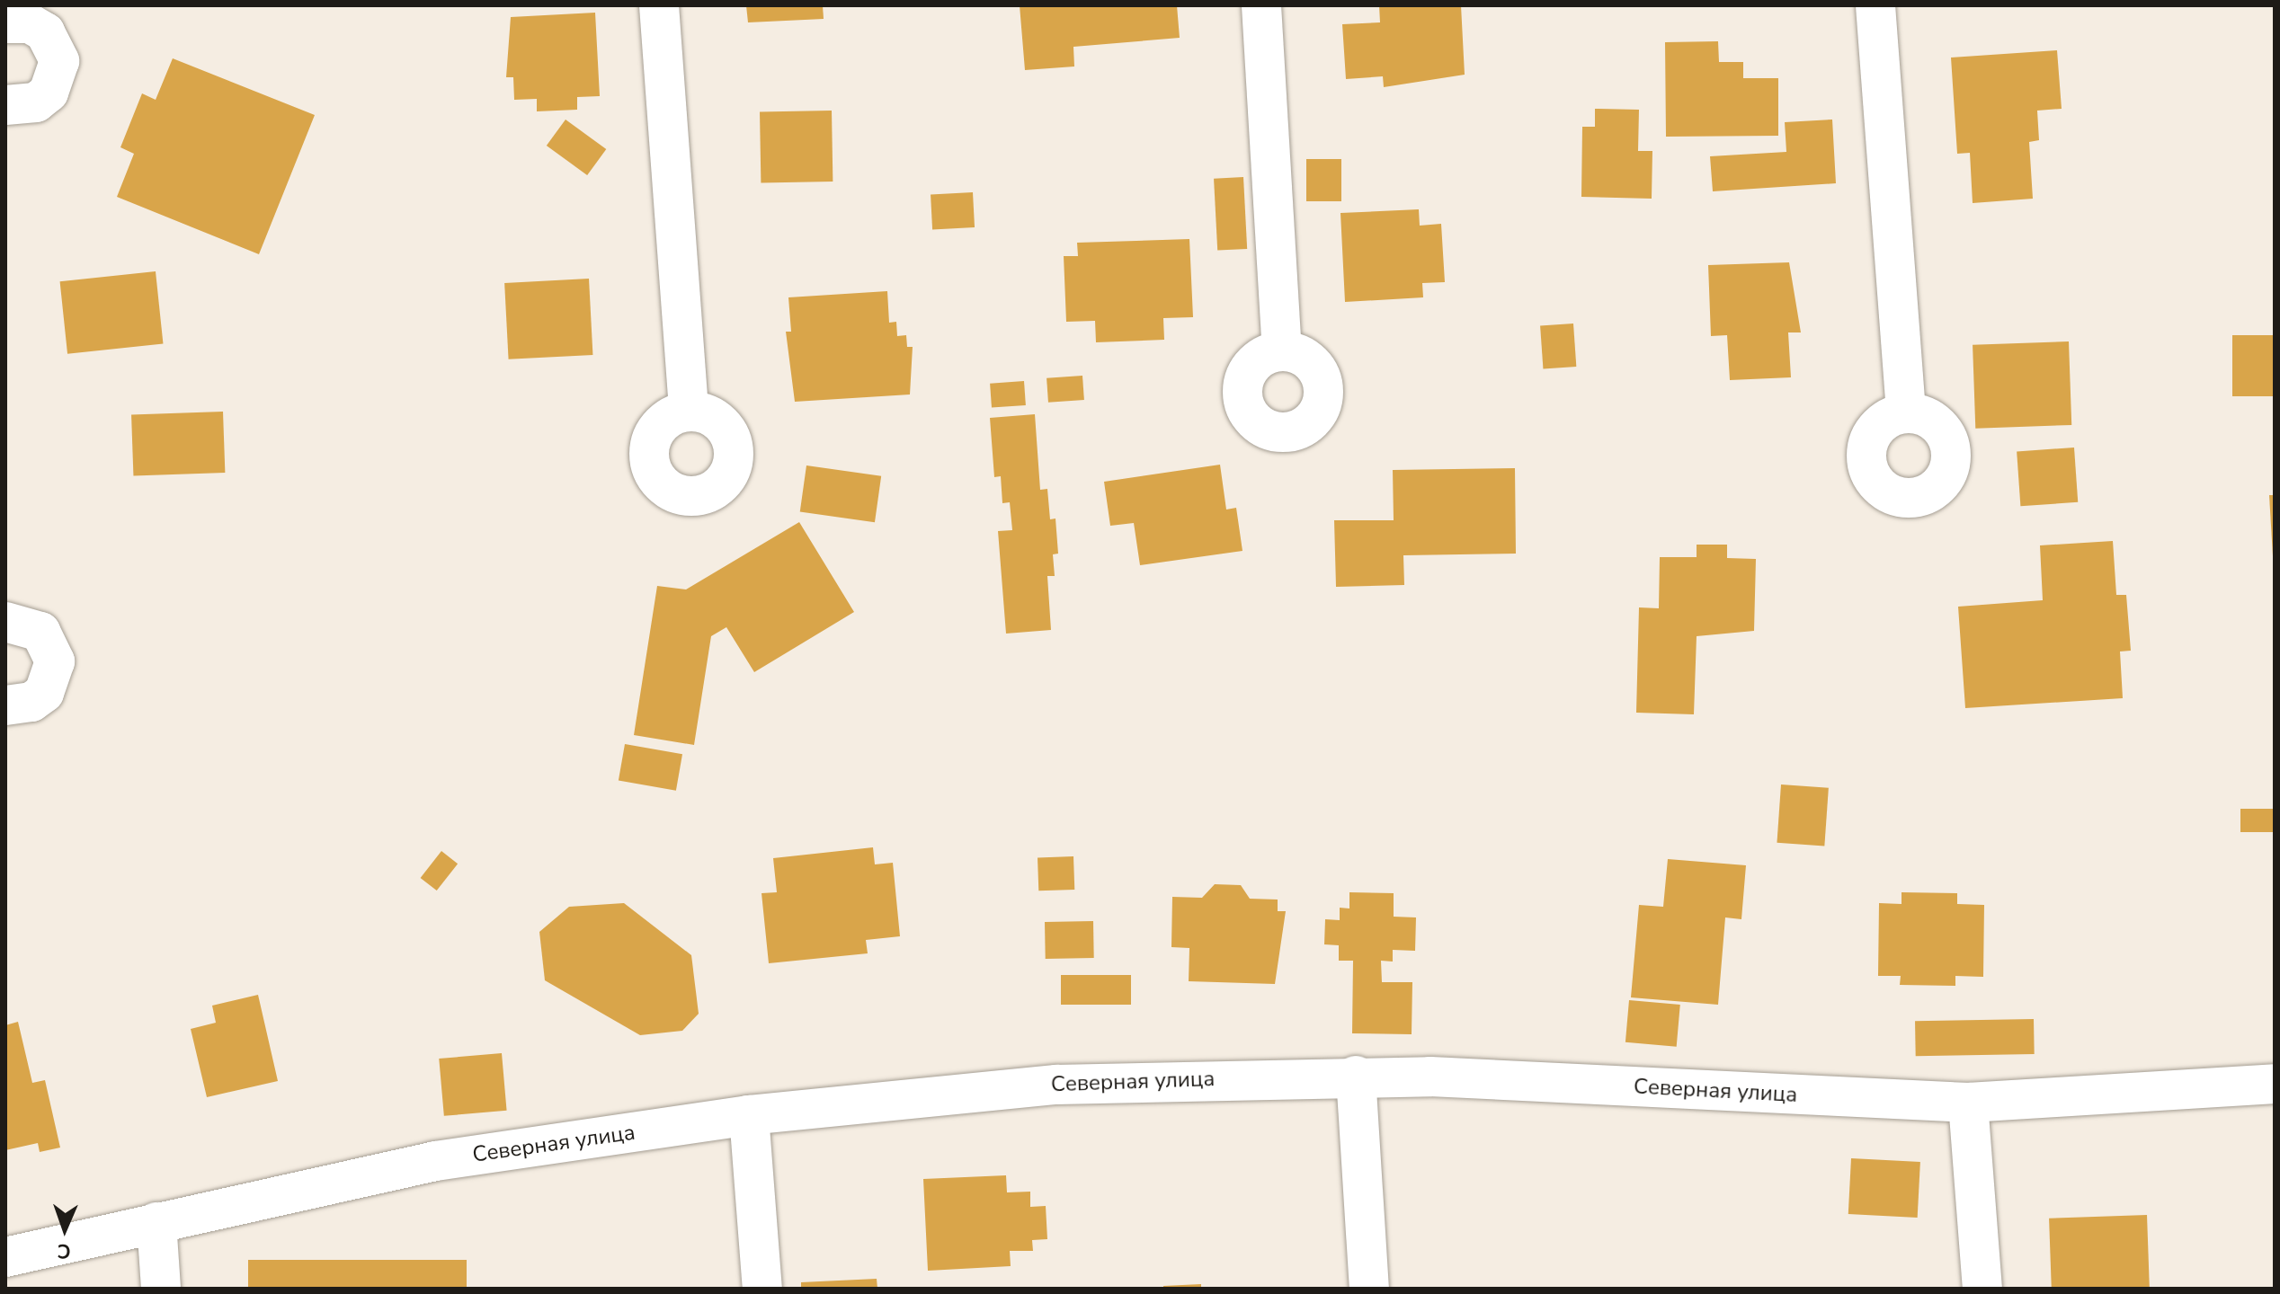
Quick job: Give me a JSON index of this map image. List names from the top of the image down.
{
  "streets": {
    "street": ["Северная улица"]
  },
  "north": "bottom"
}
